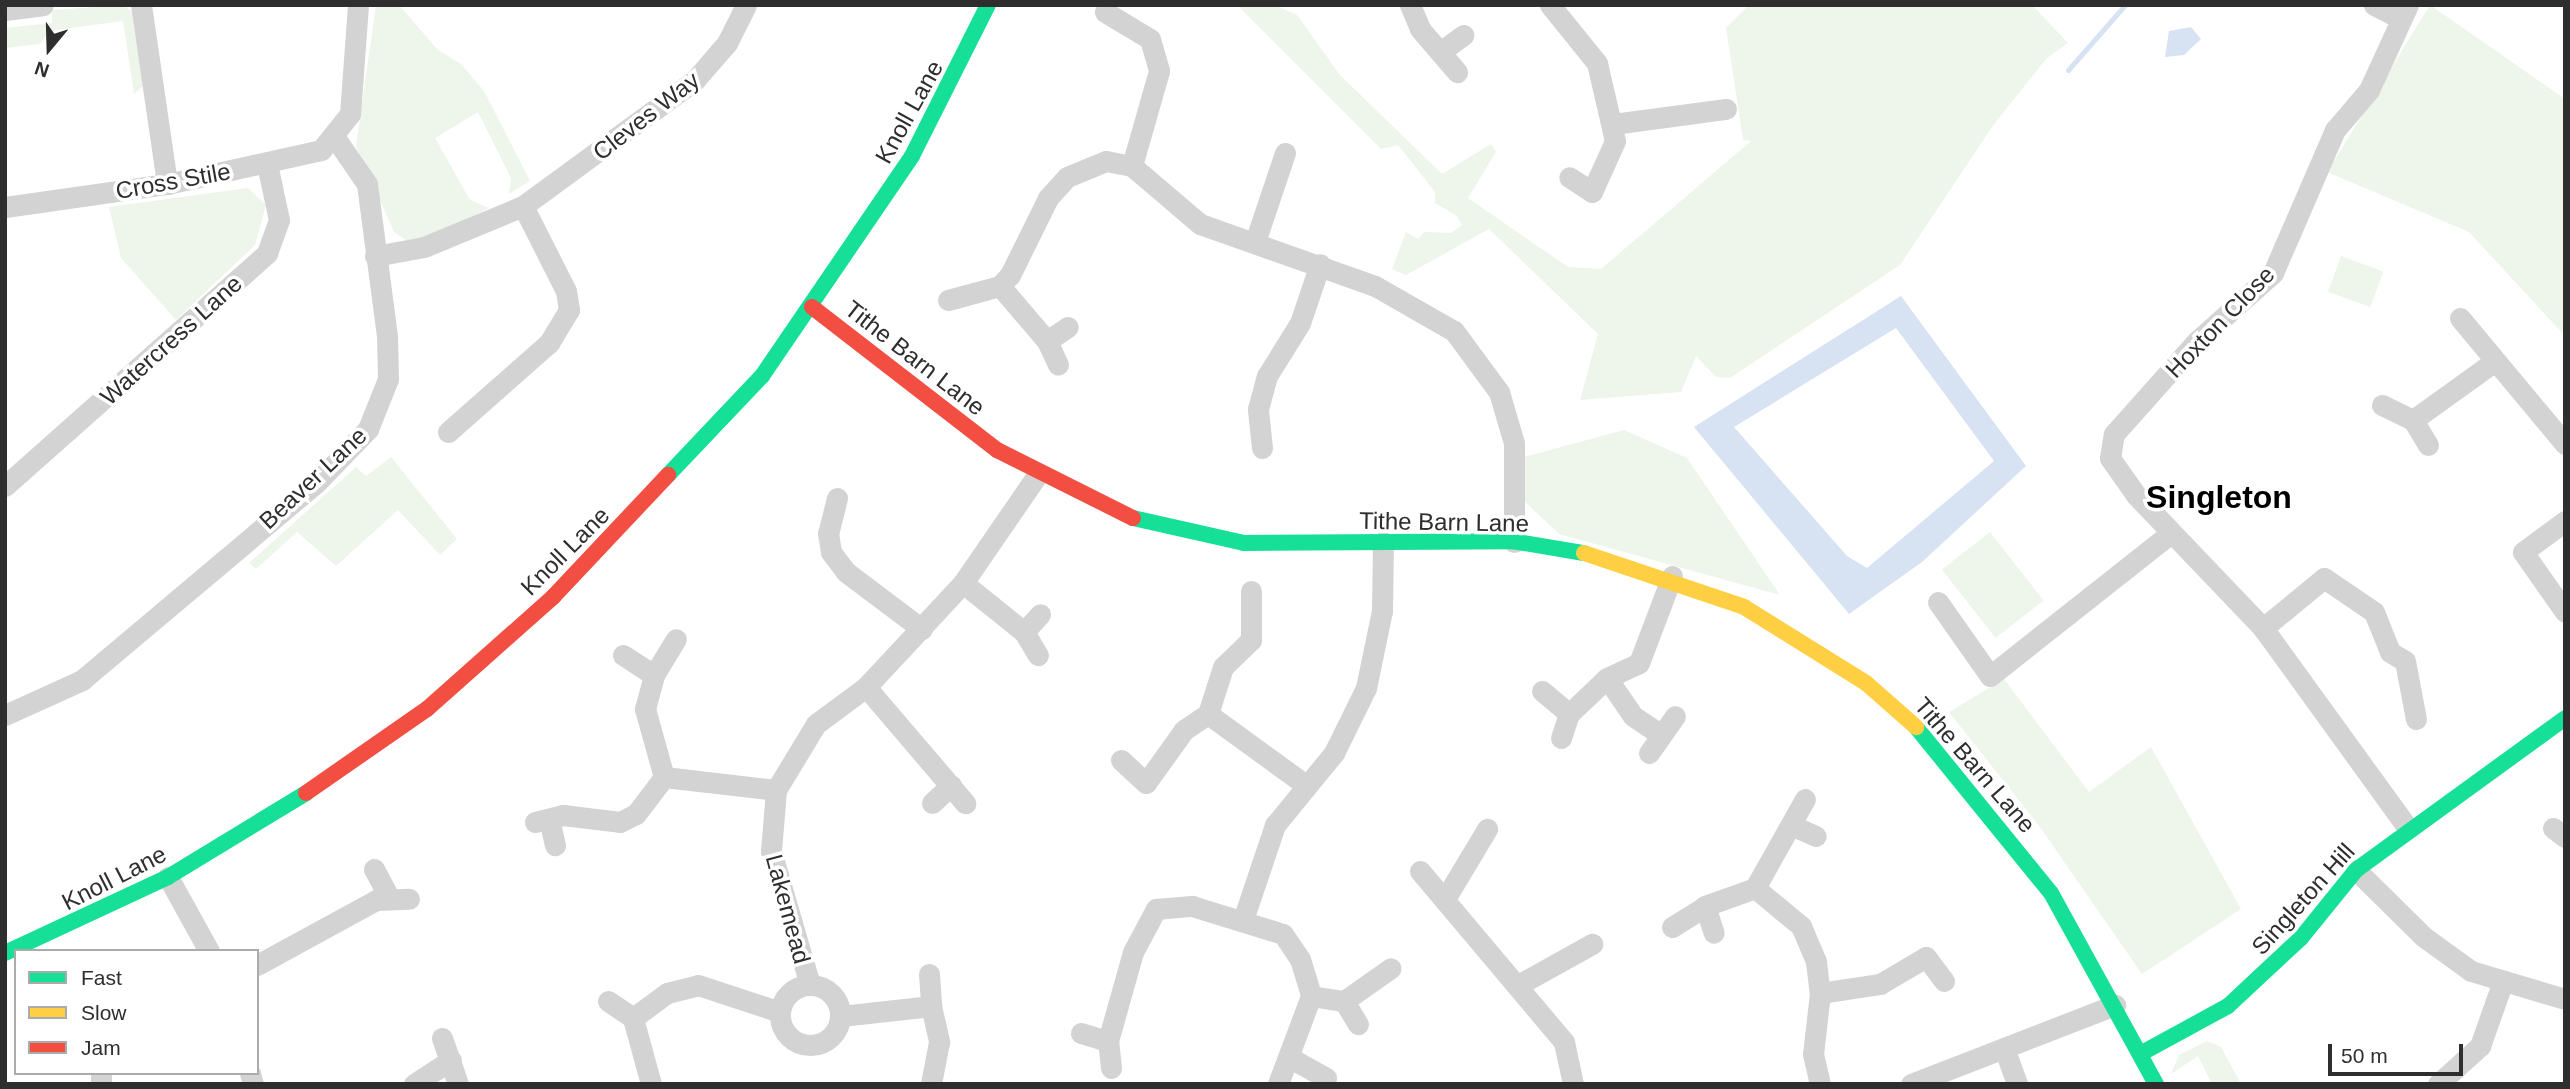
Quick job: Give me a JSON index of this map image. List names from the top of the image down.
{
  "streets": {
    "street": [
      "Knoll Lane",
      "Cleves Way",
      "Cross Stile",
      "Hoxton Close",
      "Watercress Lane",
      "Tithe Barn Lane",
      "Beaver Lane",
      "Singleton Hill",
      "Lakemead"
    ]
  },
  "crossings": [
    ["Knoll Lane", "Tithe Barn Lane"],
    ["Cleves Way", "Beaver Lane"],
    ["Cross Stile", "Watercress Lane"],
    ["Cross Stile", "Beaver Lane"],
    ["Hoxton Close", "Singleton Hill"],
    ["Tithe Barn Lane", "Singleton Hill"],
    ["Tithe Barn Lane", "Lakemead"]
  ],
  "districts": ["Singleton"],
  "legend": ["Fast", "Slow", "Jam"],
  "scale_bar": "50 m",
  "north": "bottom"
}
